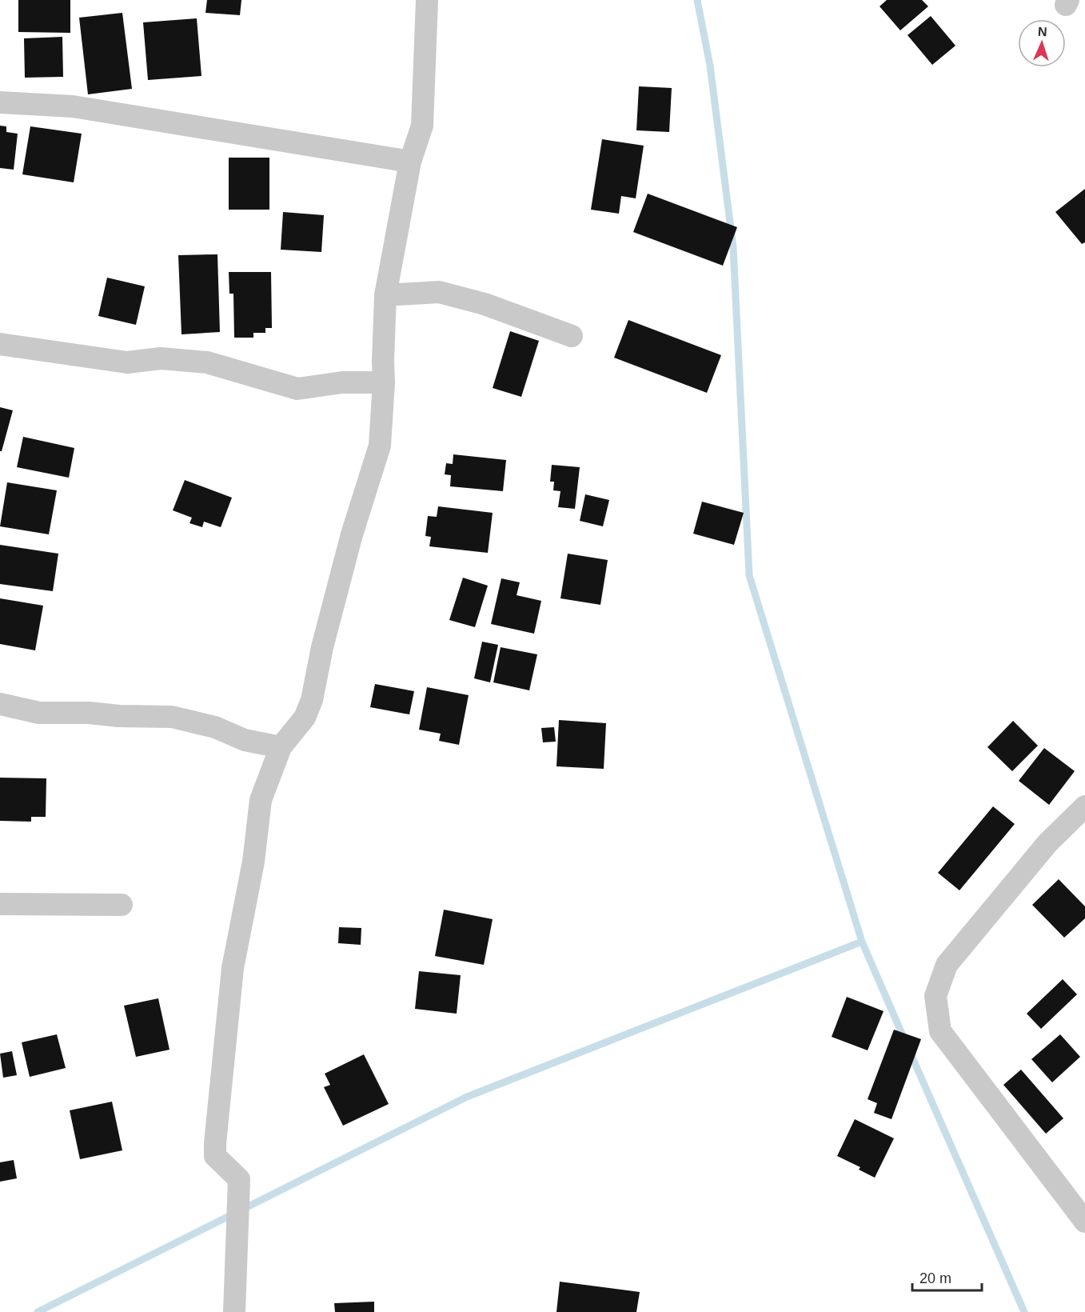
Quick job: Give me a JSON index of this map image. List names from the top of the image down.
{
  "scale_bar": "20 m",
  "north": "top"
}
